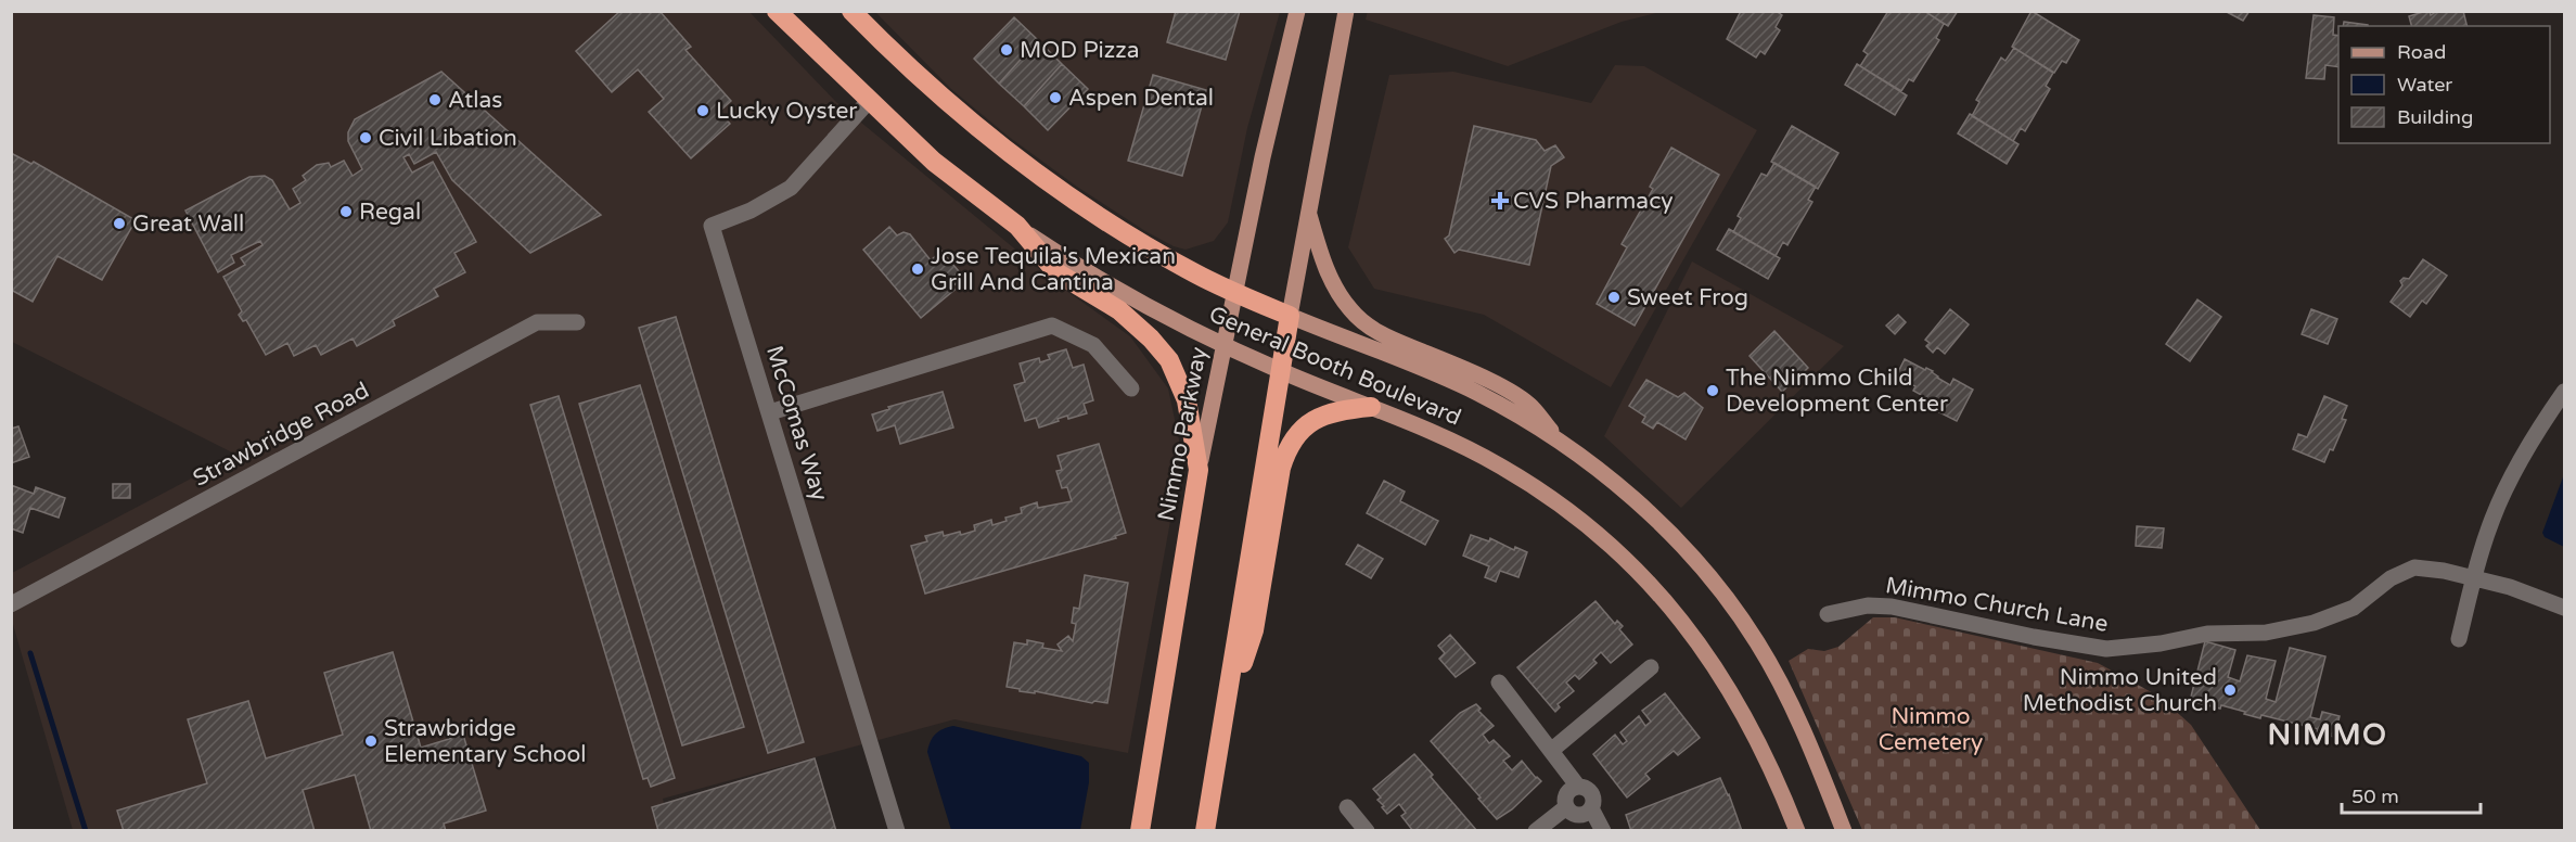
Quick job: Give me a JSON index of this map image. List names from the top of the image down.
{
  "streets": {
    "highway": ["General Booth Boulevard", "Nimmo Parkway"],
    "street": ["McComas Way", "Strawbridge Road", "Mimmo Church Lane"]
  },
  "crossings": [
    ["General Booth Boulevard", "McComas Way"],
    ["General Booth Boulevard", "Nimmo Parkway"]
  ],
  "districts": ["NIMMO"],
  "parks": ["Nimmo Cemetery"],
  "places": {
    "other": [
      "MOD Pizza",
      "Aspen Dental",
      "Atlas",
      "Lucky Oyster",
      "Civil Libation",
      "Regal",
      "Great Wall",
      "Jose Tequila's Mexican Grill And Cantina",
      "Sweet Frog",
      "The Nimmo Child Development Center",
      "Nimmo United Methodist Church",
      "Strawbridge Elementary School"
    ],
    "health": ["CVS Pharmacy"]
  },
  "legend": ["Road", "Water", "Building"],
  "scale_bar": "50 m"
}
